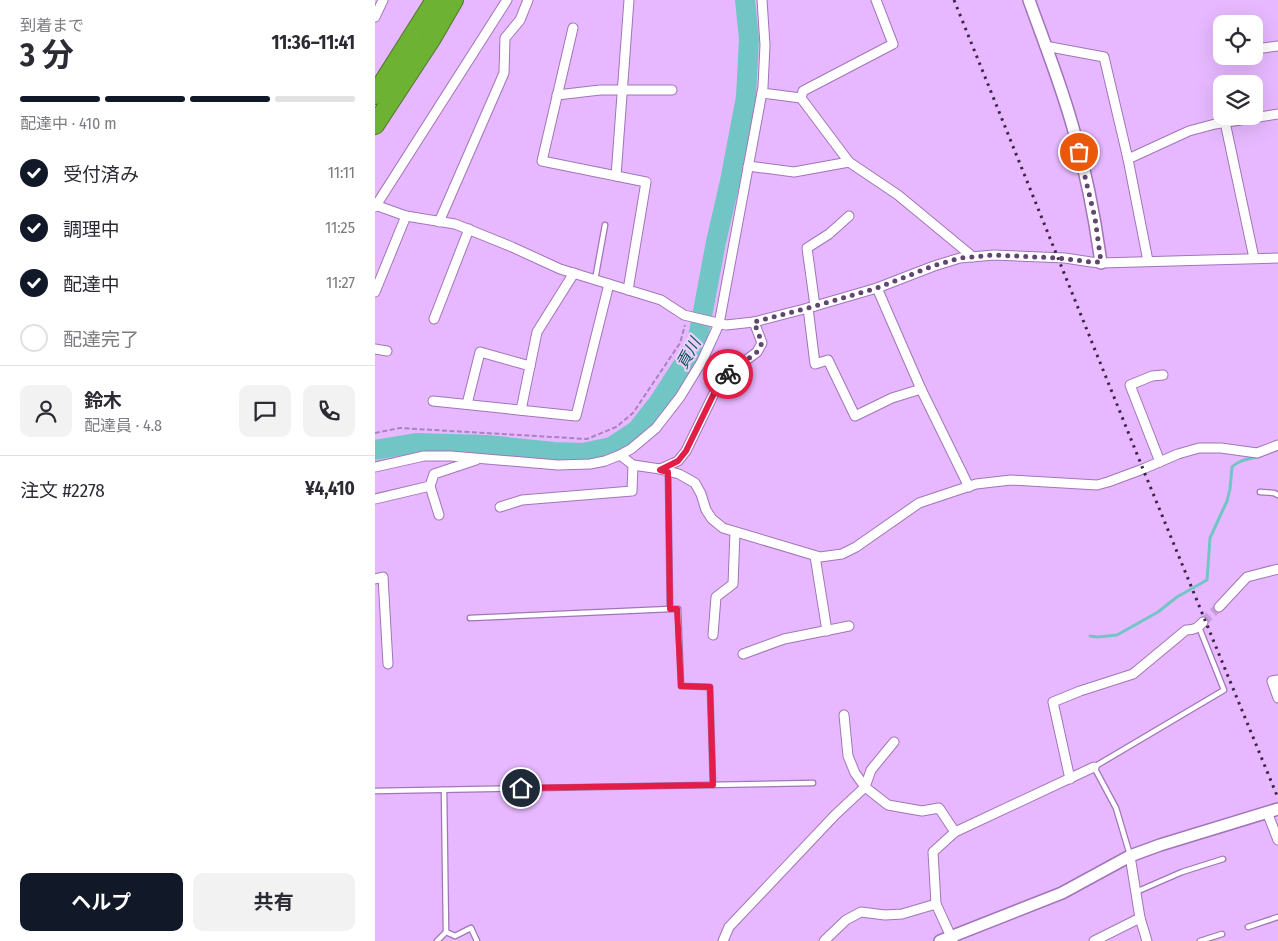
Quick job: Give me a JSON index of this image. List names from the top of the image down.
{
  "water": ["貢川"],
  "page": {
    "heading": ["3 分", "到着まで", "11:36–11:41"],
    "panel": [
      "鈴木",
      "配達員 · 4.8",
      "注文 #2278",
      "¥4,410"
    ],
    "bar": "配達中 · 410 m",
    "list": [
      ["受付済み", "11:11"],
      ["調理中", "11:25"],
      ["配達中", "11:27"],
      "配達完了"
    ],
    "buttons": ["ヘルプ", "共有"]
  }
}
